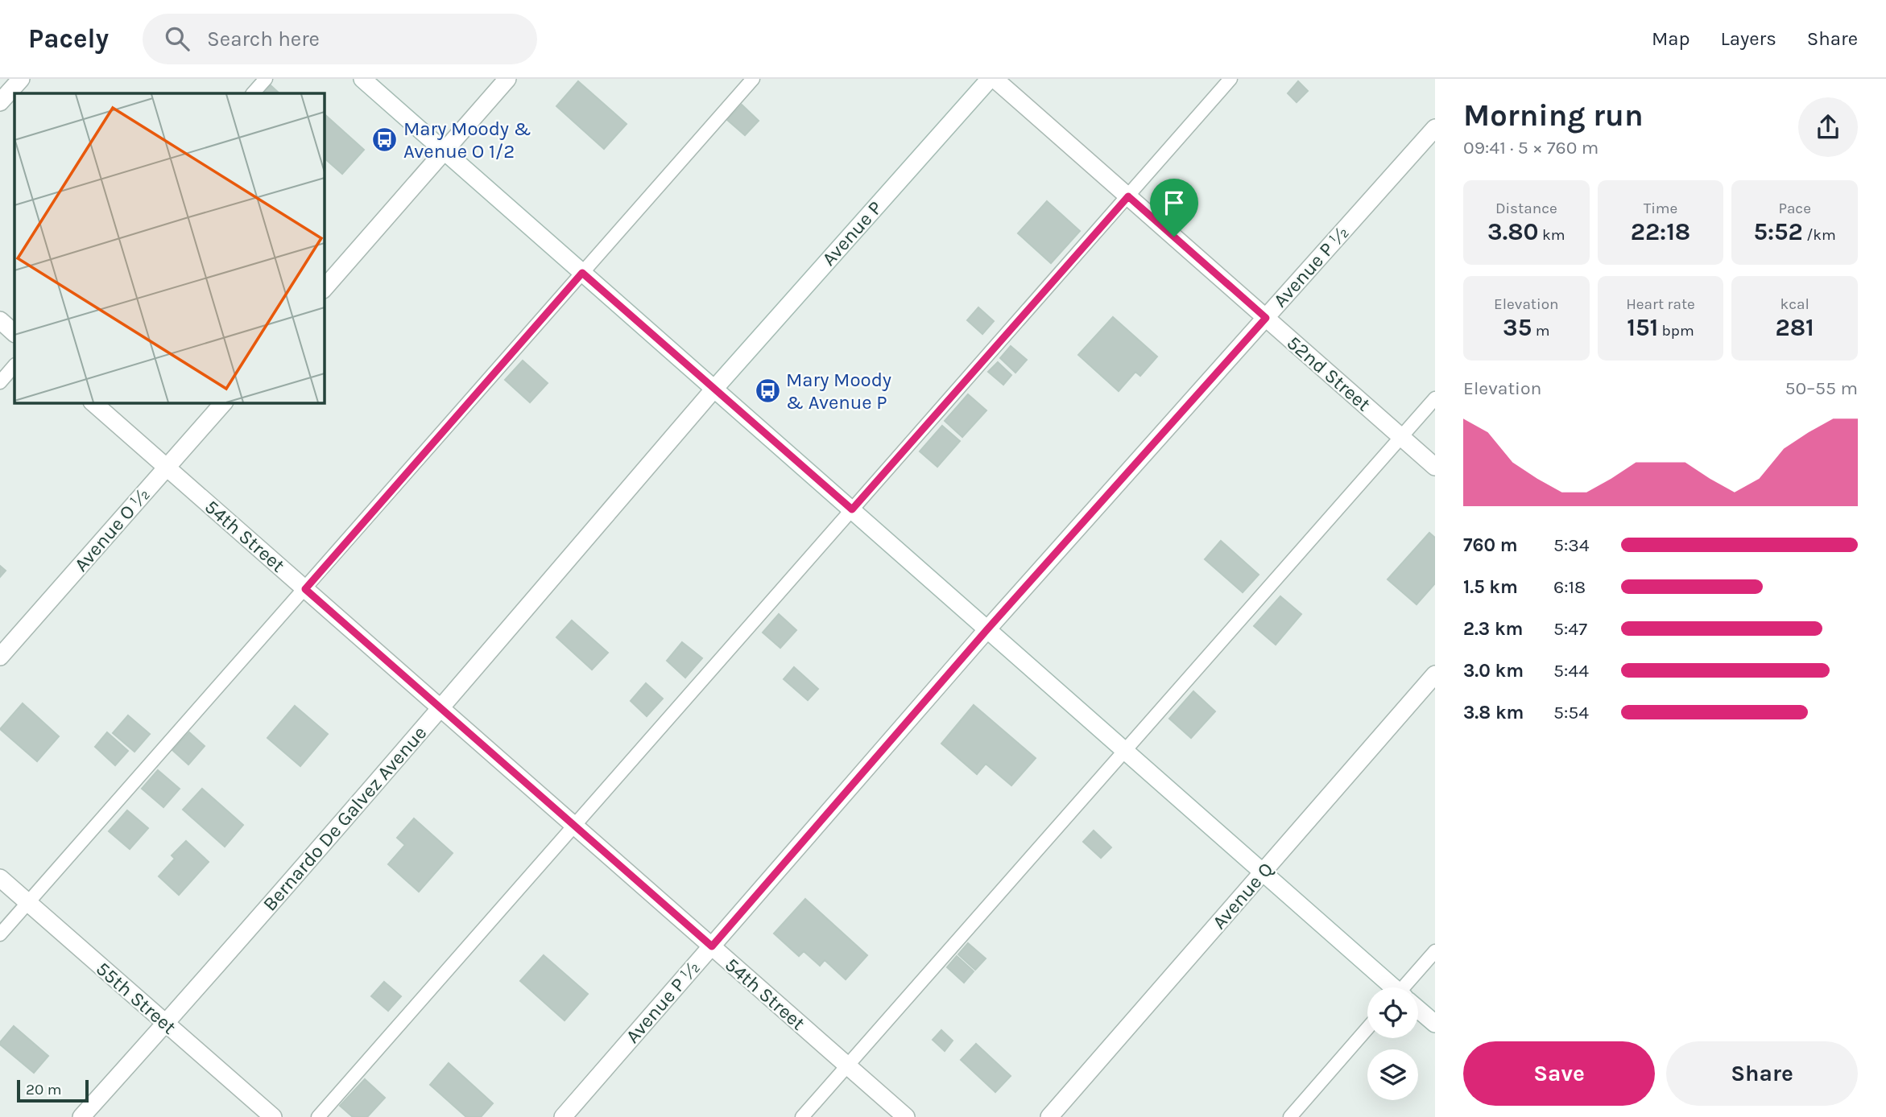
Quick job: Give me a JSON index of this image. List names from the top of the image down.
{
  "streets": {
    "street": [
      "Avenue P",
      "Avenue P ½",
      "52nd Street",
      "Avenue O ½",
      "54th Street",
      "Bernardo De Galvez Avenue",
      "Avenue Q",
      "55th Street"
    ]
  },
  "crossings": [
    ["Avenue P", "Bernardo De Galvez Avenue"],
    ["Avenue P ½", "52nd Street"],
    ["Avenue P ½", "54th Street"],
    ["Avenue O ½", "54th Street"],
    ["54th Street", "Bernardo De Galvez Avenue"],
    ["Bernardo De Galvez Avenue", "55th Street"]
  ],
  "places": {
    "bus stop": ["Mary Moody & Avenue O 1/2", "Mary Moody & Avenue P"]
  },
  "scale_bar": "20 m",
  "page": {
    "header": "Pacely",
    "search": "Search here",
    "nav": ["Map", "Layers", "Share"],
    "heading": ["Morning run", "09:41 · 5 × 760 m"],
    "stats": [
      ["Distance", "3.80 km"],
      ["Time", "22:18"],
      ["Pace", "5:52 /km"],
      ["Elevation", "35 m"],
      ["Heart rate", "151 bpm"],
      ["kcal", "281"]
    ],
    "chart": ["Elevation", "50–55 m"],
    "list": [
      {
        "name": "760 m",
        "note": "5:34"
      },
      {
        "name": "1.5 km",
        "note": "6:18"
      },
      {
        "name": "2.3 km",
        "note": "5:47"
      },
      {
        "name": "3.0 km",
        "note": "5:44"
      },
      {
        "name": "3.8 km",
        "note": "5:54"
      }
    ],
    "buttons": ["Save", "Share"],
    "scale": "20 m"
  }
}
